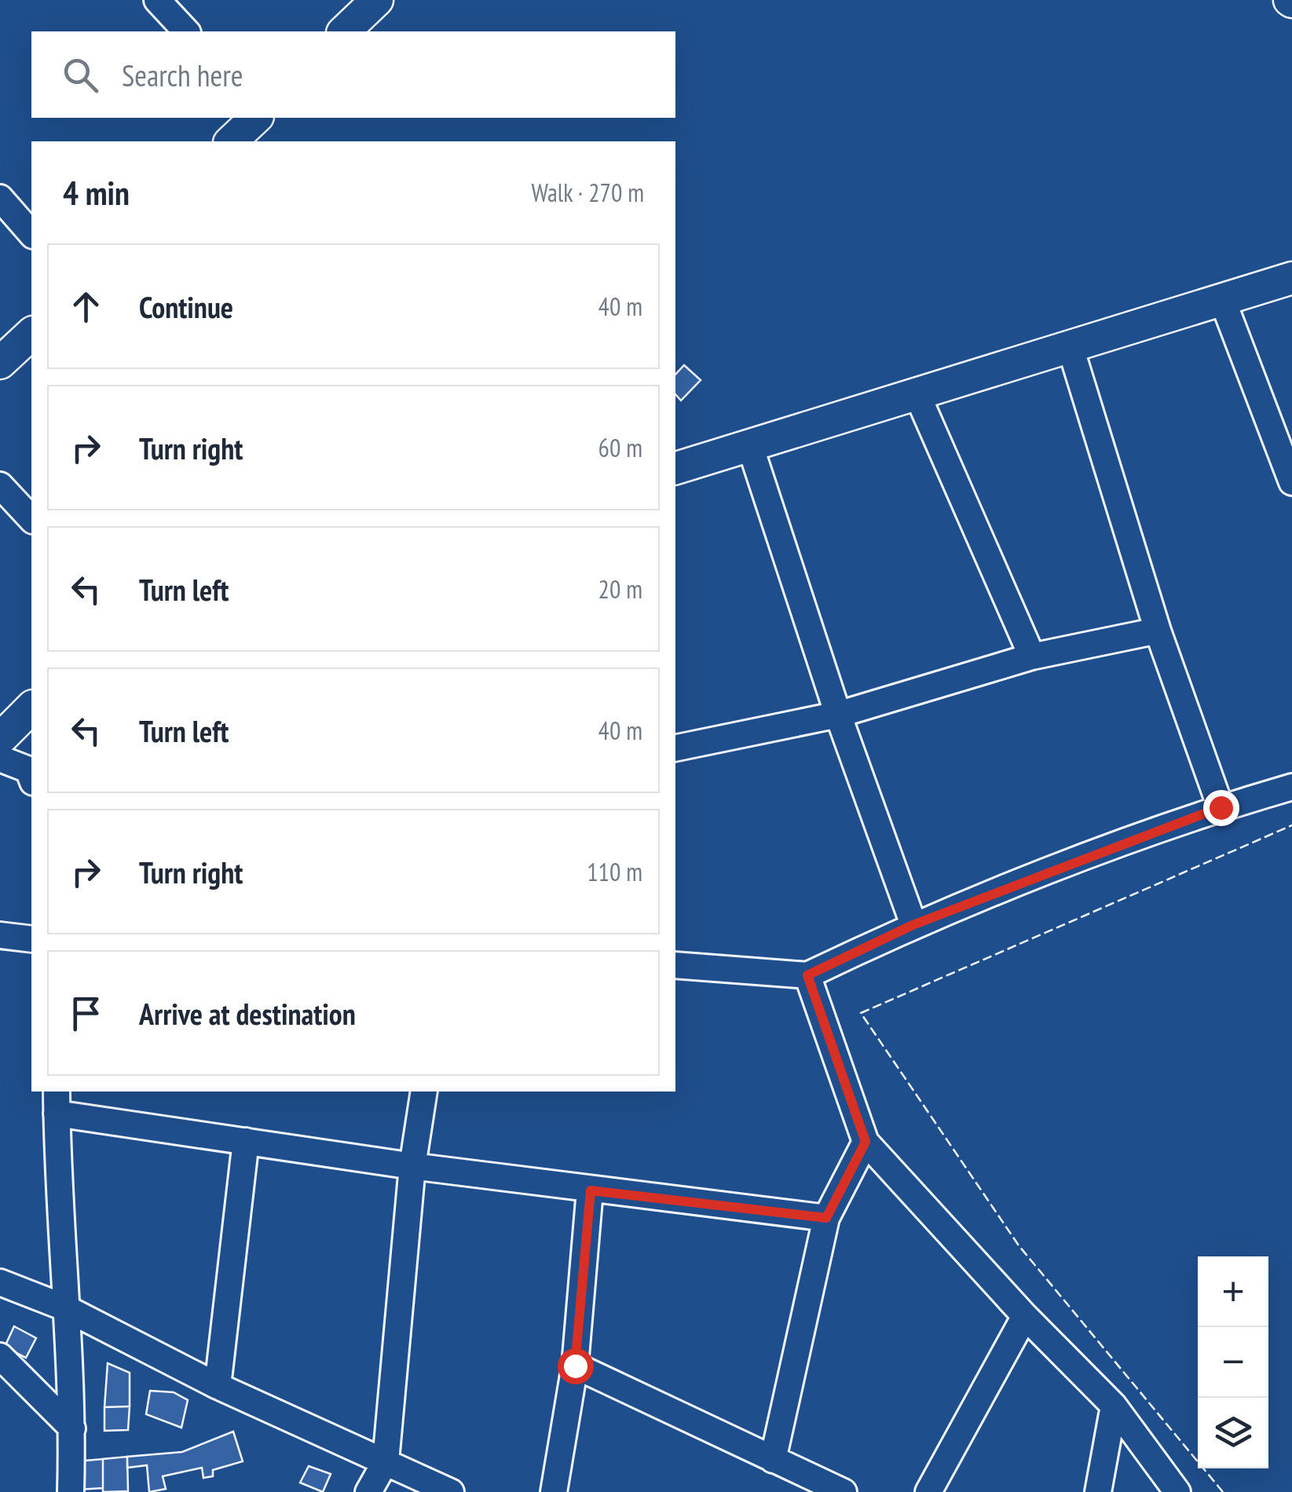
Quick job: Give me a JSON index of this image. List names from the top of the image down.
{
  "page": {
    "search": "Search here",
    "heading": ["4 min", "Walk · 270 m"],
    "list": [
      ["Continue", "40 m"],
      ["Turn right", "60 m"],
      ["Turn left", "20 m"],
      ["Turn left", "40 m"],
      ["Turn right", "110 m"],
      "Arrive at destination"
    ],
    "map_buttons": ["+", "−"]
  }
}
